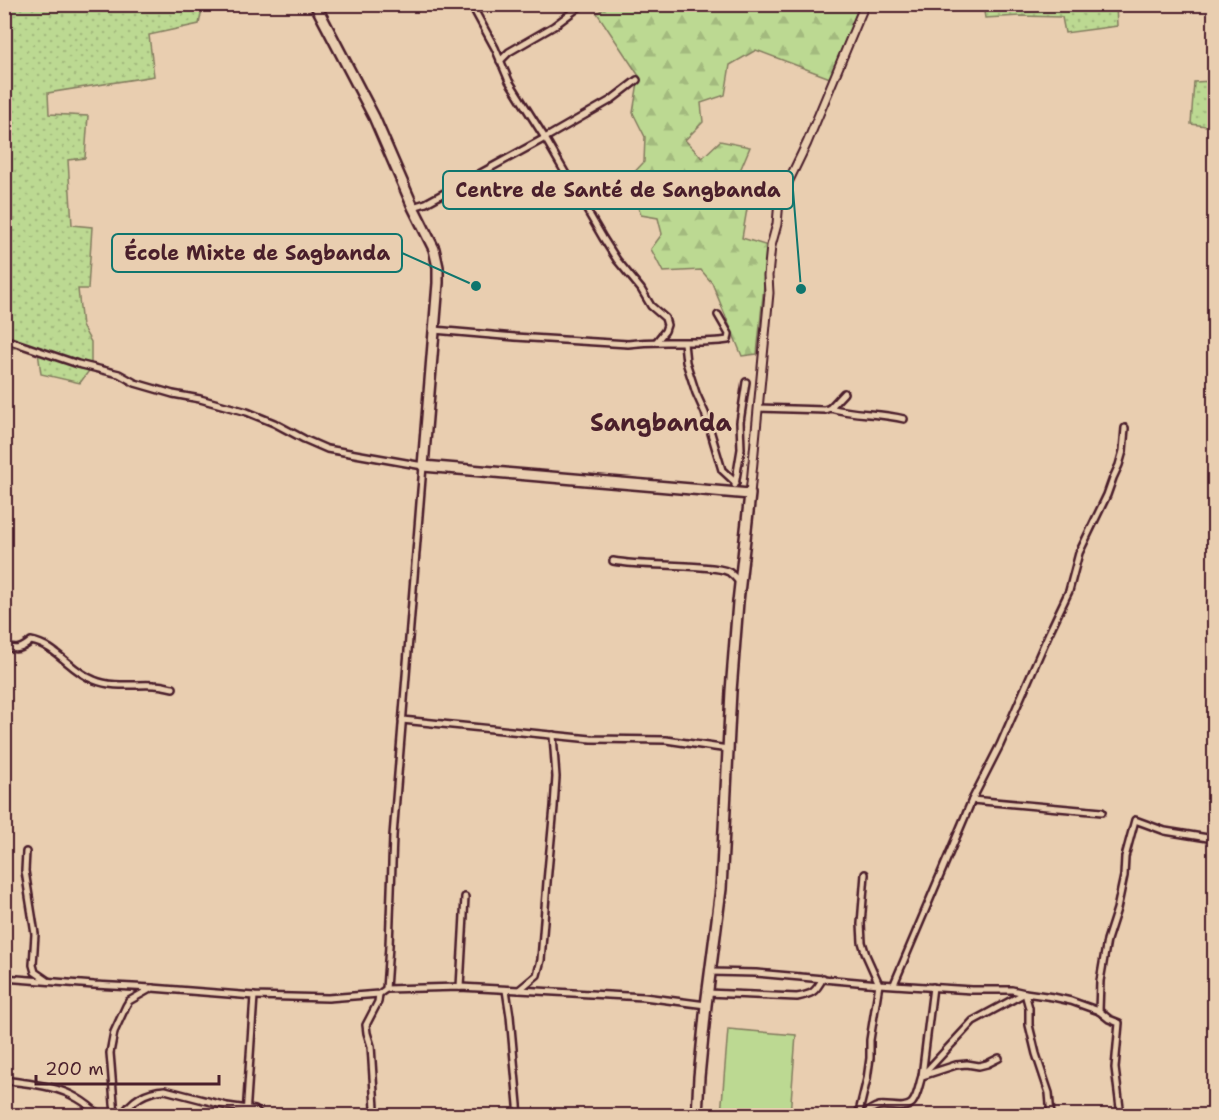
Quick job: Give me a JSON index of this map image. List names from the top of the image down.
{
  "districts": ["Sangbanda"],
  "places": ["École Mixte de Sagbanda", "Centre de Santé de Sangbanda"],
  "scale_bar": "200 m"
}
